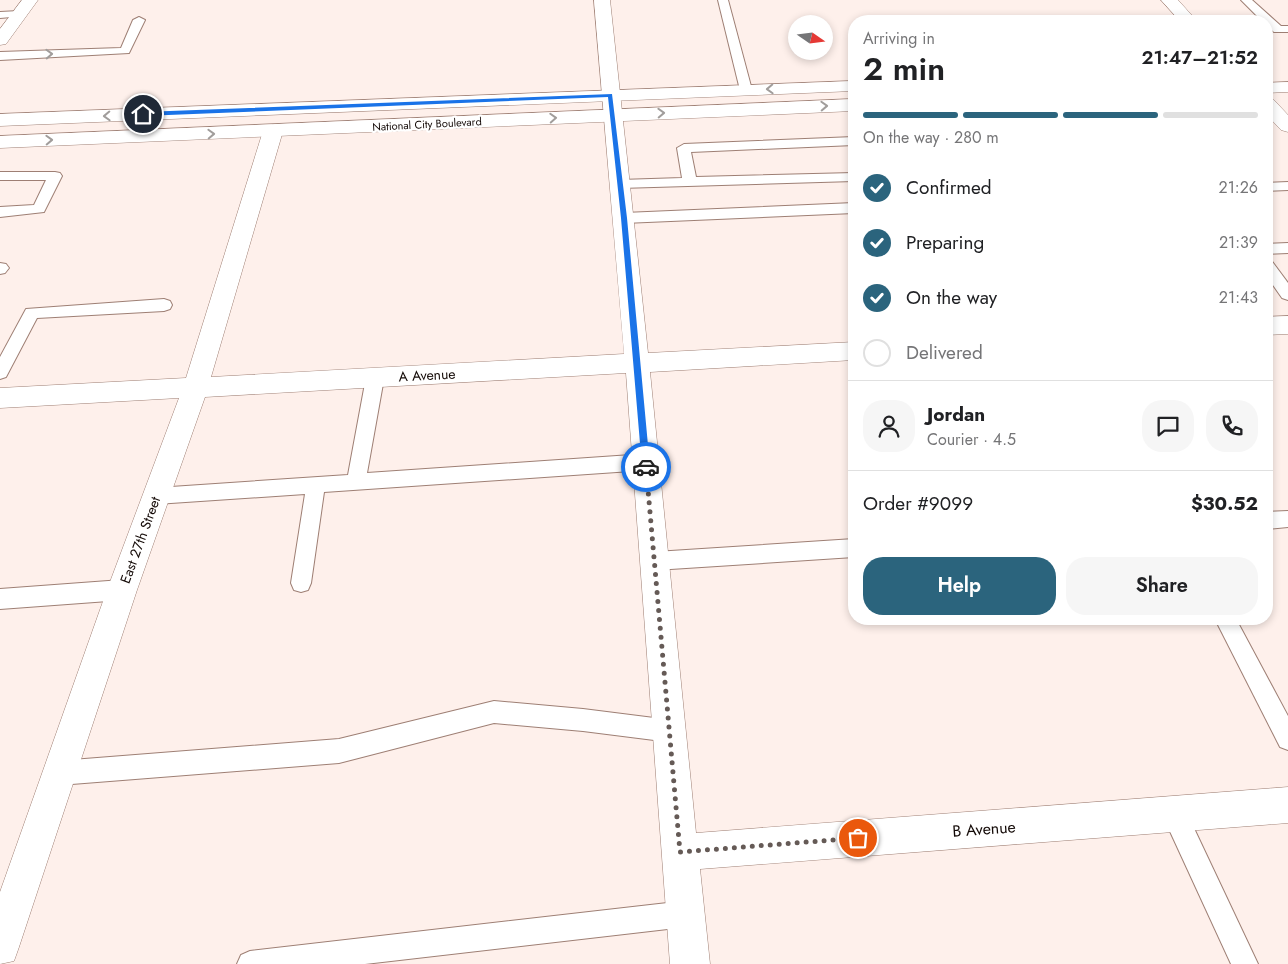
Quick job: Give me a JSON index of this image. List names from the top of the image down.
{
  "streets": {
    "street": [
      "National City Boulevard",
      "A Avenue",
      "East 27th Street",
      "B Avenue"
    ]
  },
  "crossings": [
    ["National City Boulevard", "East 27th Street"],
    ["A Avenue", "East 27th Street"]
  ],
  "north": "right",
  "page": {
    "heading": ["2 min", "Arriving in", "21:47–21:52"],
    "panel": [
      "Jordan",
      "Courier · 4.5",
      "Order #9099",
      "$30.52"
    ],
    "bar": "On the way · 280 m",
    "list": [
      ["Confirmed", "21:26"],
      ["Preparing", "21:39"],
      ["On the way", "21:43"],
      "Delivered"
    ],
    "buttons": ["Help", "Share"]
  }
}
